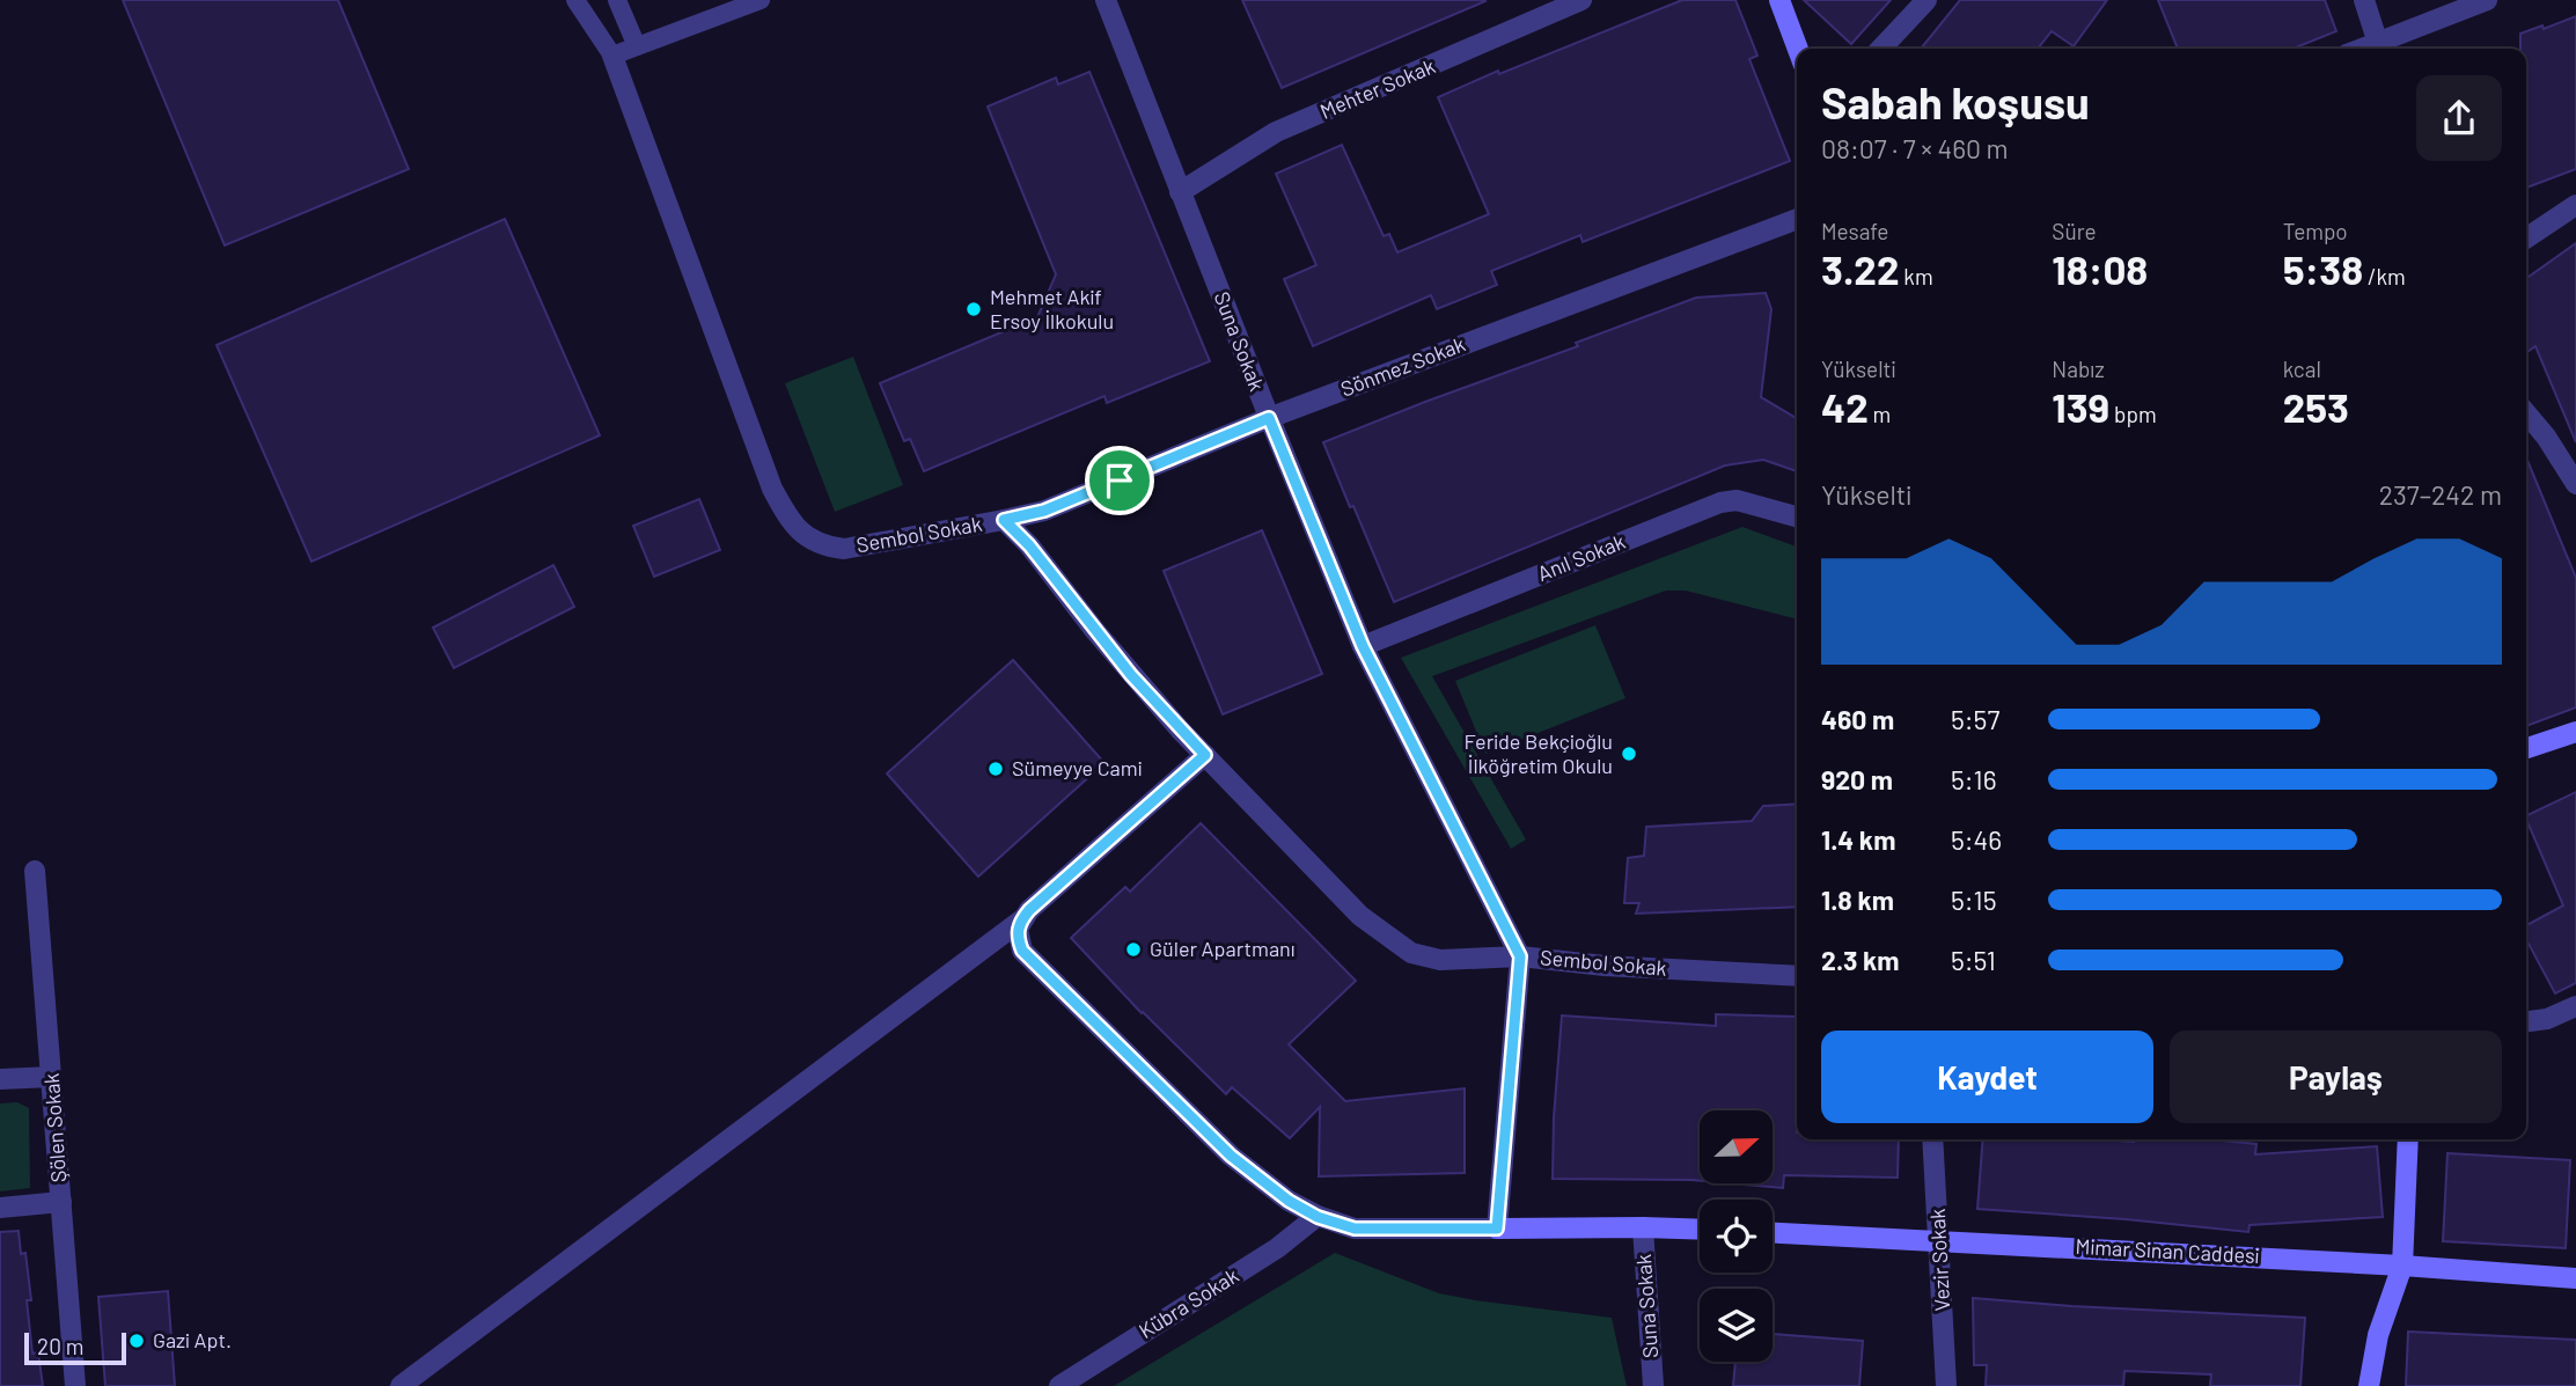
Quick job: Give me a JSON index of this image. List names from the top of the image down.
{
  "streets": {
    "street": [
      "Mehter Sokak",
      "Suna Sokak",
      "Sönmez Sokak",
      "Sembol Sokak",
      "Anıl Sokak",
      "Şölen Sokak",
      "Mimar Sinan Caddesi",
      "Vezir Sokak",
      "Kübra Sokak"
    ]
  },
  "crossings": [
    ["Mehter Sokak", "Suna Sokak"],
    ["Suna Sokak", "Sönmez Sokak"],
    ["Suna Sokak", "Sembol Sokak"],
    ["Suna Sokak", "Anıl Sokak"],
    ["Sönmez Sokak", "Sembol Sokak"],
    ["Mimar Sinan Caddesi", "Vezir Sokak"]
  ],
  "places": [
    "Mehmet Akif Ersoy İlkokulu",
    "Feride Bekçioğlu İlköğretim Okulu",
    "Sümeyye Cami",
    "Güler Apartmanı",
    "Gazi Apt."
  ],
  "scale_bar": "20 m",
  "north": "right",
  "page": {
    "heading": ["Sabah koşusu", "08:07 · 7 × 460 m"],
    "stats": [
      ["Mesafe", "3.22 km"],
      ["Süre", "18:08"],
      ["Tempo", "5:38 /km"],
      ["Yükselti", "42 m"],
      ["Nabız", "139 bpm"],
      ["kcal", "253"]
    ],
    "chart": ["Yükselti", "237–242 m"],
    "list": [
      {
        "name": "460 m",
        "note": "5:57"
      },
      {
        "name": "920 m",
        "note": "5:16"
      },
      {
        "name": "1.4 km",
        "note": "5:46"
      },
      {
        "name": "1.8 km",
        "note": "5:15"
      },
      {
        "name": "2.3 km",
        "note": "5:51"
      }
    ],
    "buttons": ["Kaydet", "Paylaş"],
    "scale": "20 m"
  }
}
